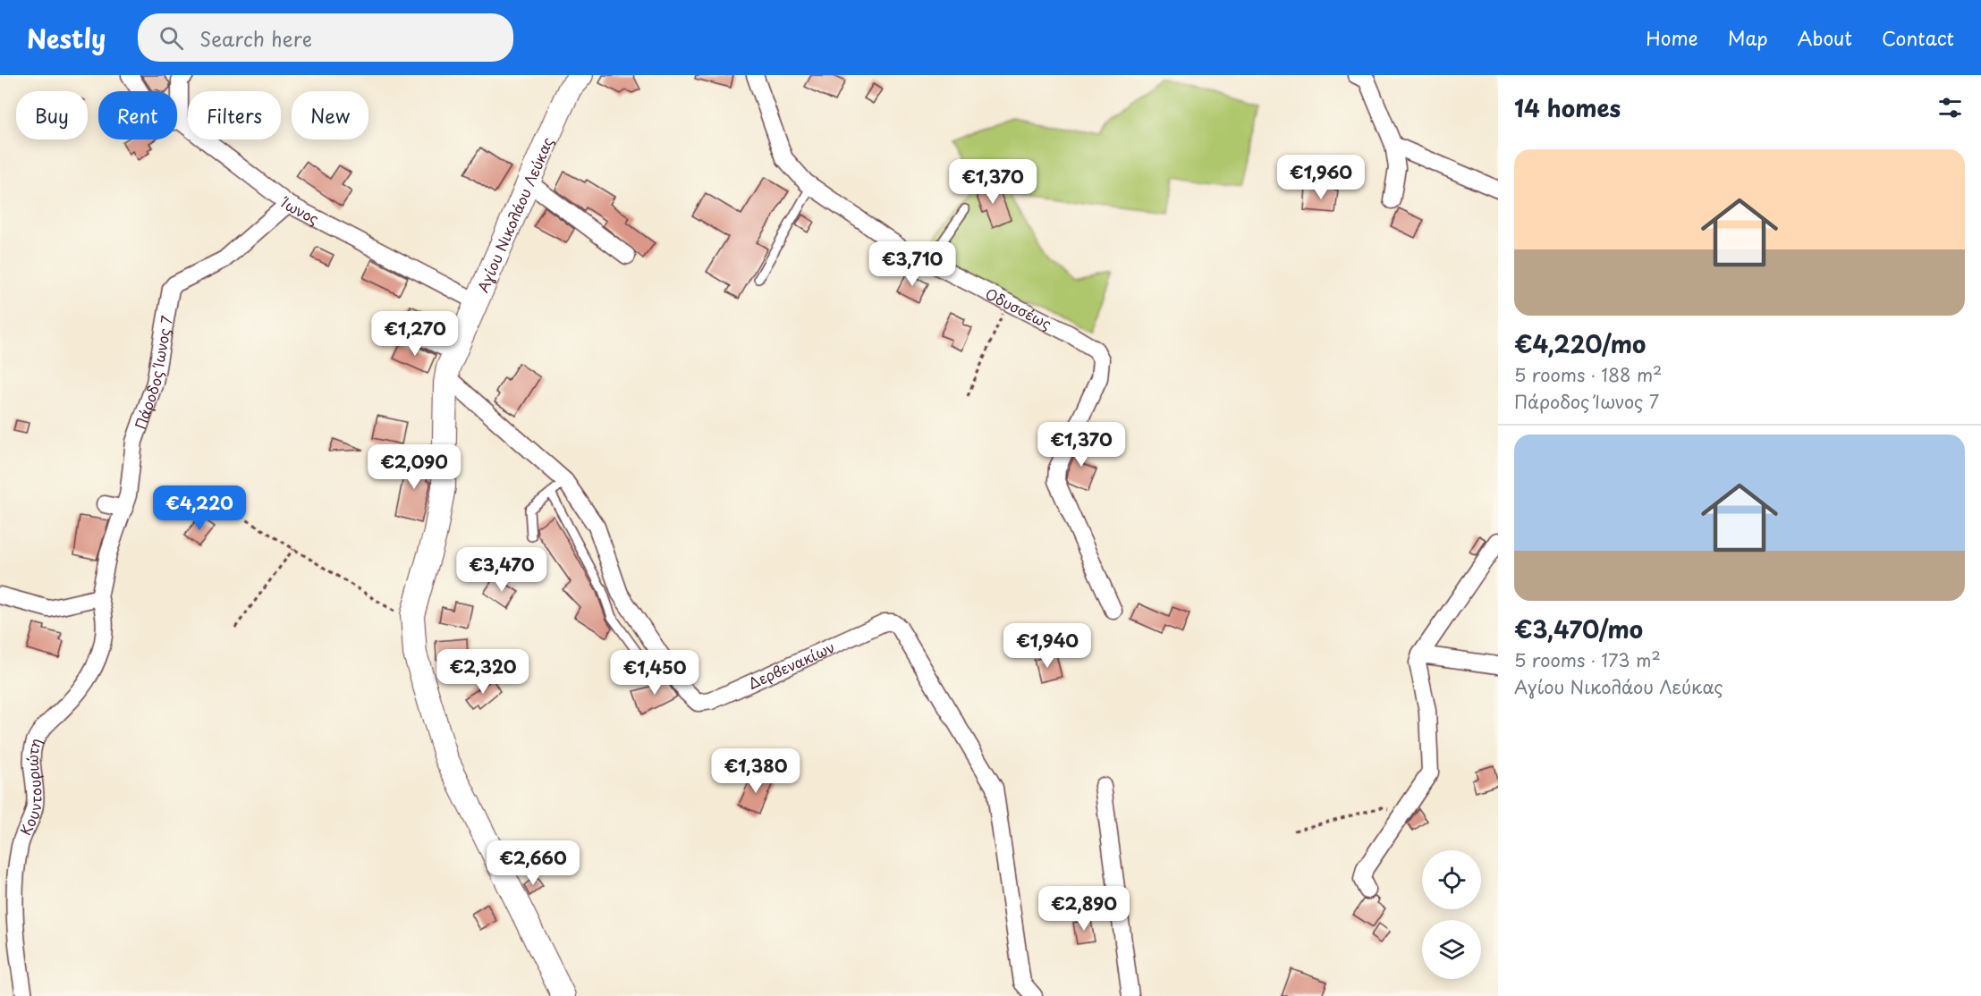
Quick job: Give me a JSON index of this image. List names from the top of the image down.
{
  "streets": {
    "main road": ["Αγίου Νικολάου Λεύκας"],
    "street": [
      "Ίωνος",
      "Οδυσσέως",
      "Πάροδος Ίωνος 7",
      "Δερβενακίων",
      "Κουντουριώτη"
    ]
  },
  "crossings": [
    ["Ίωνος", "Αγίου Νικολάου Λεύκας"],
    ["Ίωνος", "Πάροδος Ίωνος 7"],
    ["Αγίου Νικολάου Λεύκας", "Δερβενακίων"],
    ["Πάροδος Ίωνος 7", "Κουντουριώτη"]
  ],
  "page": {
    "header": "Nestly",
    "search": "Search here",
    "nav": [
      "Home",
      "Map",
      "About",
      "Contact"
    ],
    "heading": "14 homes",
    "chip": [
      "Buy",
      "Rent",
      "Filters",
      "New"
    ],
    "list": [
      {
        "name": "€4,220/mo",
        "note": "5 rooms · 188 m² · Πάροδος Ίωνος 7"
      },
      {
        "name": "€3,470/mo",
        "note": "5 rooms · 173 m² · Αγίου Νικολάου Λεύκας"
      }
    ],
    "price": [
      "€1,960",
      "€1,370",
      "€3,710",
      "€1,270",
      "€1,370",
      "€2,090",
      "€4,220",
      "€3,470",
      "€1,940",
      "€2,320",
      "€1,450",
      "€1,380",
      "€2,660",
      "€2,890"
    ]
  }
}
